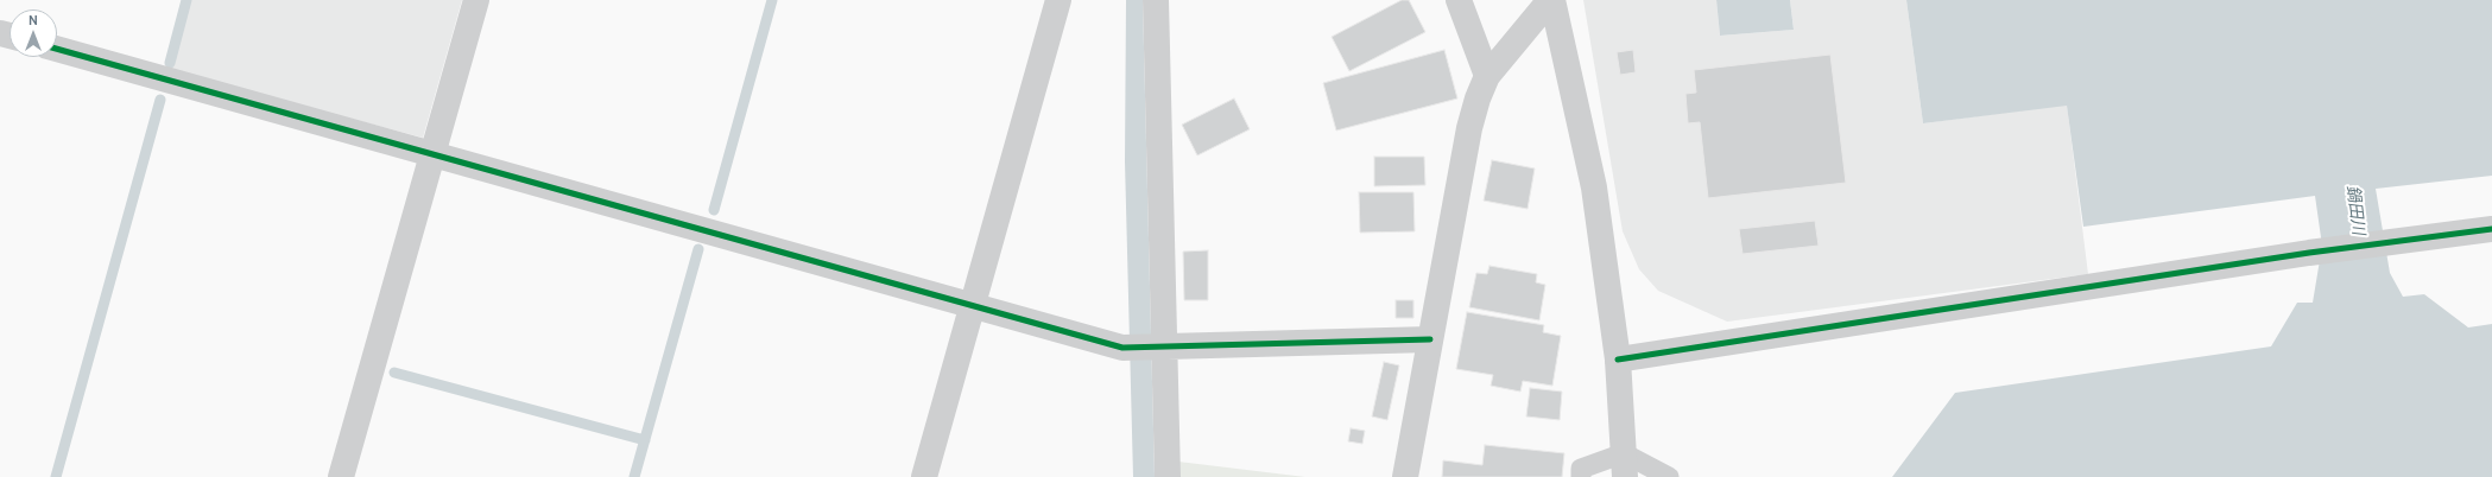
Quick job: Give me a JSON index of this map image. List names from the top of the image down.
{
  "water": ["鍋田川"],
  "north": "top"
}
